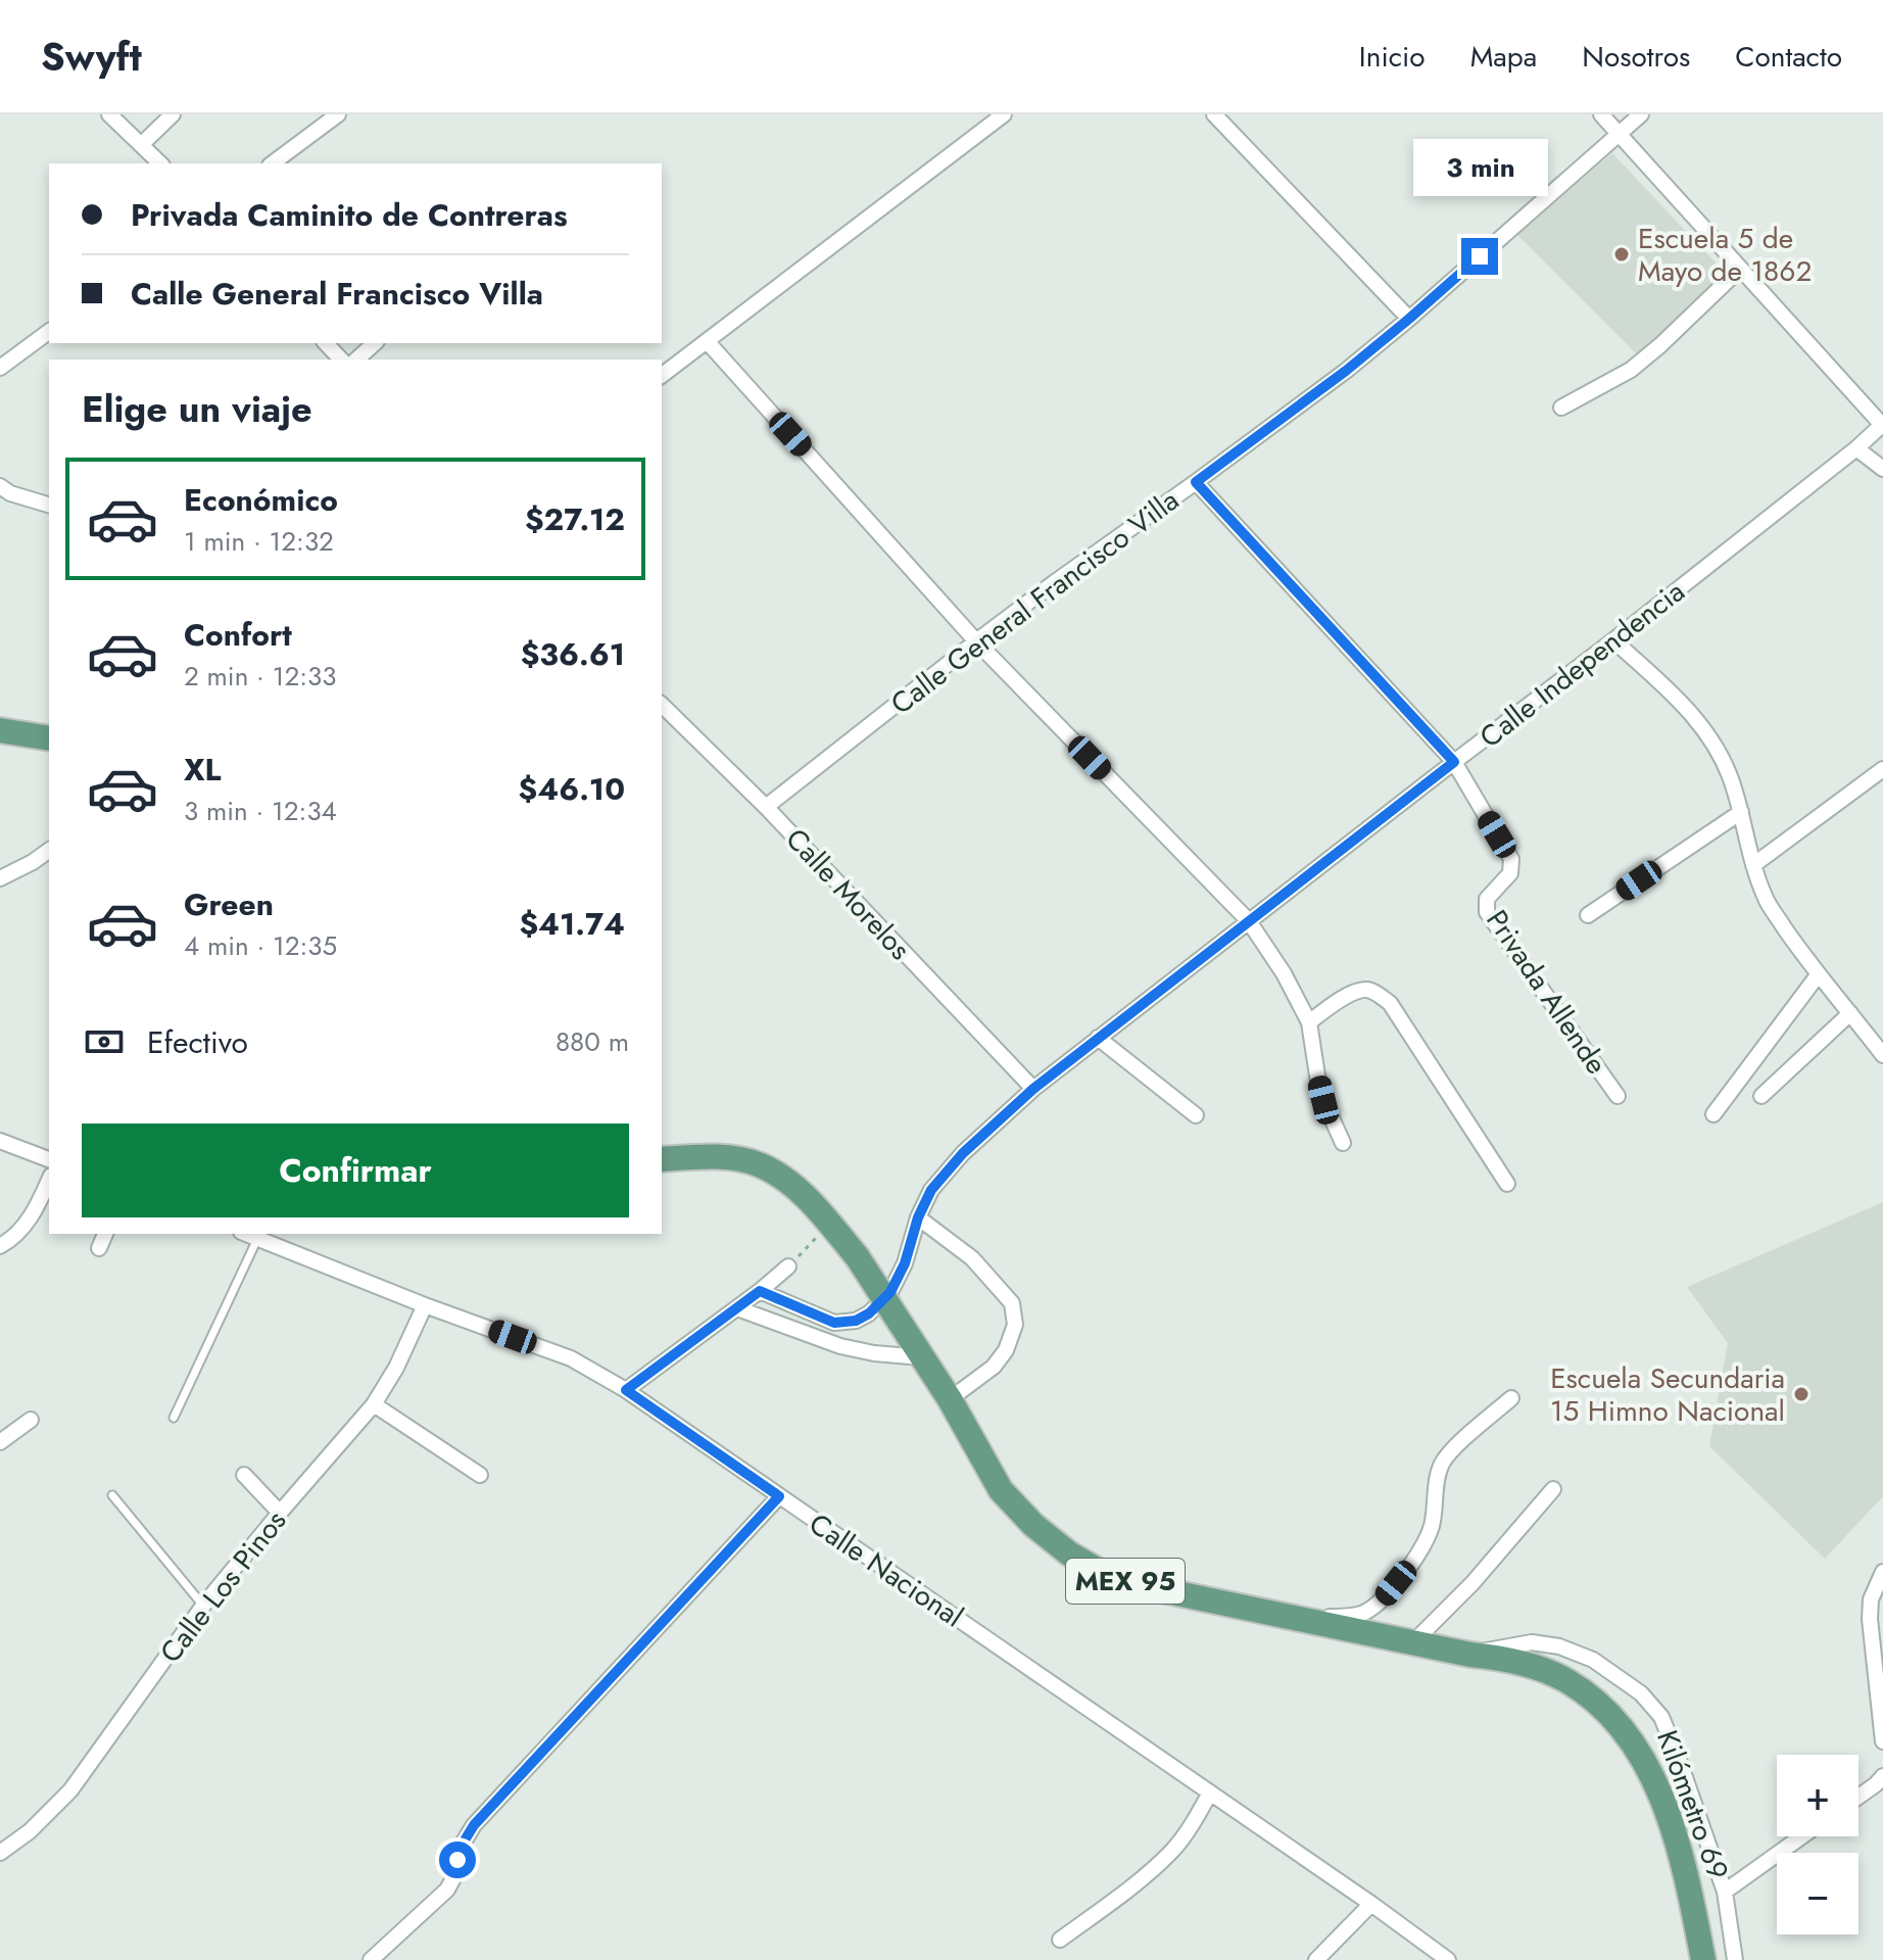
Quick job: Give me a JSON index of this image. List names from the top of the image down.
{
  "streets": {
    "main road": ["MEX 95"],
    "street": [
      "Calle General Francisco Villa",
      "Calle Independencia",
      "Calle Morelos",
      "Privada Allende",
      "Calle Nacional",
      "Calle Los Pinos",
      "Kilómetro 69"
    ]
  },
  "crossings": [
    ["Calle General Francisco Villa", "Calle Morelos"],
    ["Calle Independencia", "Calle Morelos"],
    ["Calle Independencia", "Privada Allende"],
    ["Calle Nacional", "Calle Los Pinos"],
    ["MEX 95", "Kilómetro 69"]
  ],
  "places": ["Escuela 5 de Mayo de 1862", "Escuela Secundaria 15 Himno Nacional"],
  "page": {
    "header": "Swyft",
    "nav": [
      "Inicio",
      "Mapa",
      "Nosotros",
      "Contacto"
    ],
    "bubble": "3 min",
    "banner": ["Privada Caminito de Contreras", "Calle General Francisco Villa"],
    "heading": "Elige un viaje",
    "list": [
      {
        "name": "Económico",
        "note": "1 min · 12:32",
        "value": "$27.12"
      },
      {
        "name": "Confort",
        "note": "2 min · 12:33",
        "value": "$36.61"
      },
      {
        "name": "XL",
        "note": "3 min · 12:34",
        "value": "$46.10"
      },
      {
        "name": "Green",
        "note": "4 min · 12:35",
        "value": "$41.74"
      }
    ],
    "pay": ["Efectivo", "880 m"],
    "buttons": "Confirmar",
    "map_buttons": ["+", "−"]
  }
}
